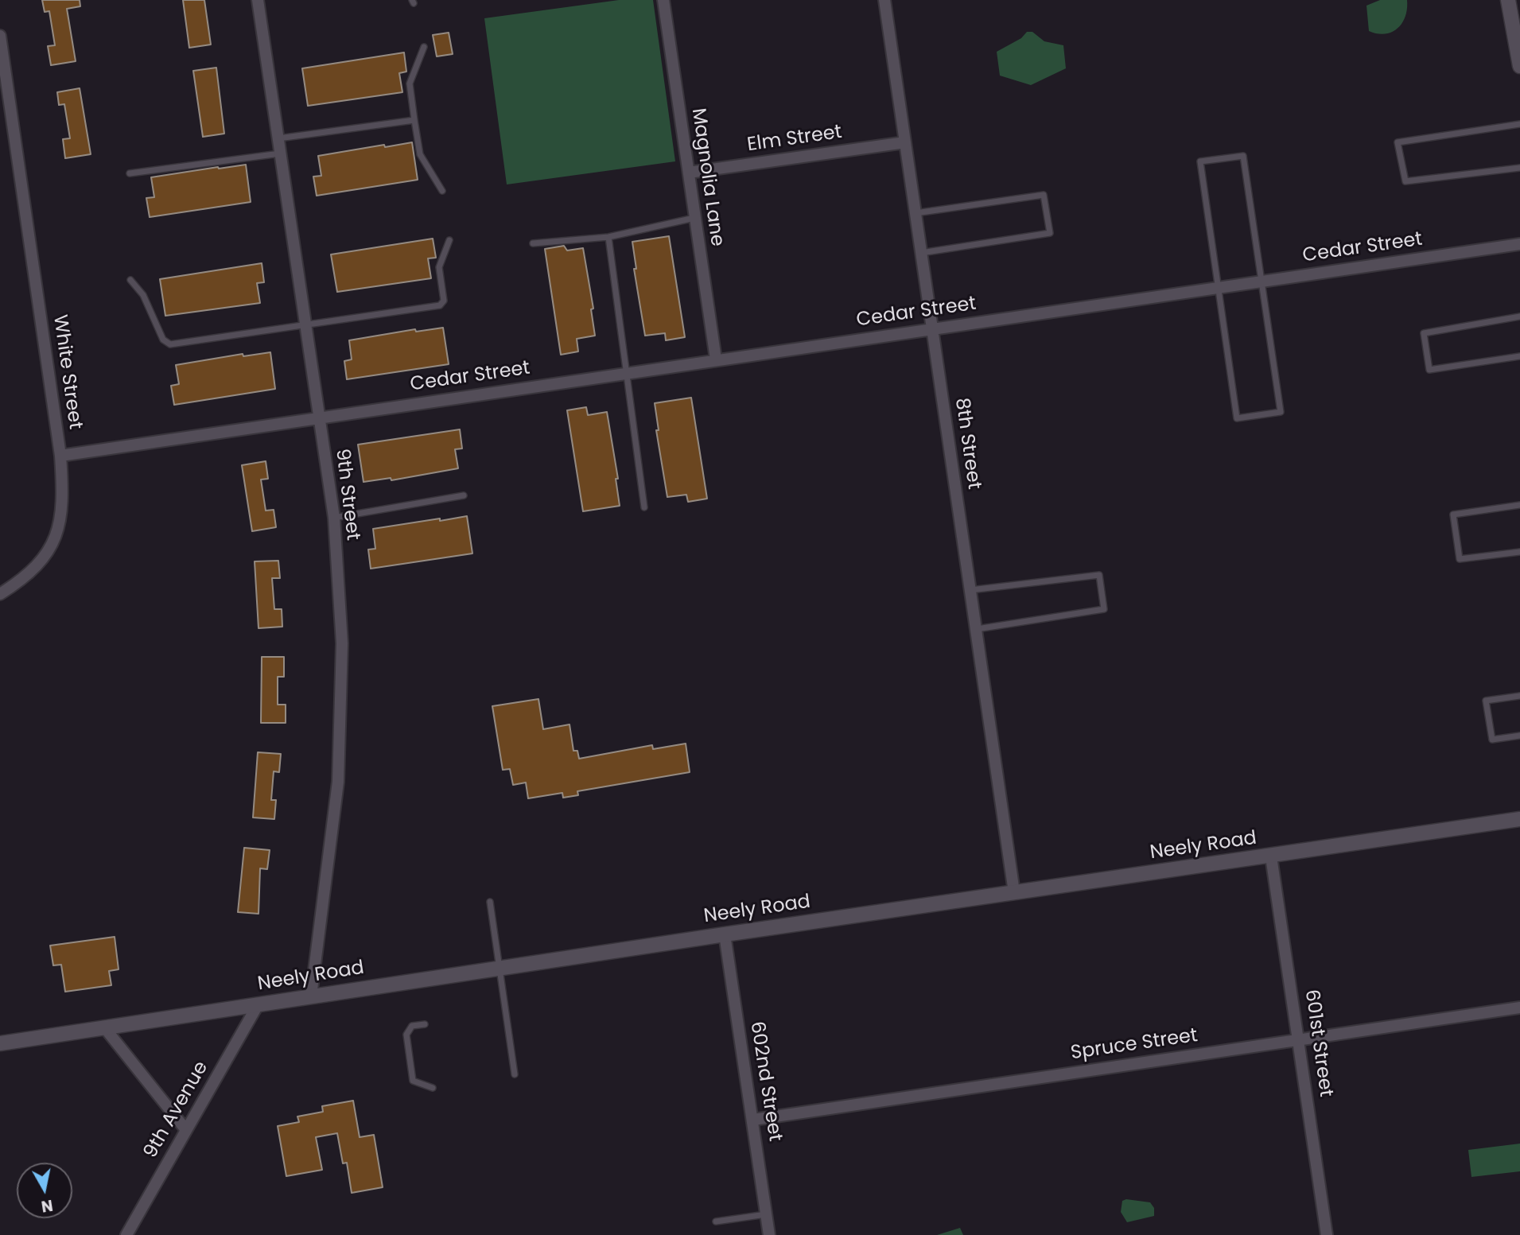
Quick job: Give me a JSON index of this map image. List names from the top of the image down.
{
  "streets": {
    "street": [
      "Elm Street",
      "Magnolia Lane",
      "Cedar Street",
      "White Street",
      "8th Street",
      "9th Street",
      "Neely Road",
      "601st Street",
      "Spruce Street",
      "602nd Street",
      "9th Avenue"
    ]
  },
  "crossings": [
    ["Elm Street", "Magnolia Lane"],
    ["Elm Street", "8th Street"],
    ["Magnolia Lane", "Cedar Street"],
    ["Cedar Street", "White Street"],
    ["Cedar Street", "8th Street"],
    ["Cedar Street", "9th Street"],
    ["White Street", "9th Street"],
    ["8th Street", "Neely Road"],
    ["9th Street", "Neely Road"],
    ["Neely Road", "601st Street"],
    ["Neely Road", "602nd Street"],
    ["Neely Road", "9th Avenue"],
    ["601st Street", "Spruce Street"],
    ["Spruce Street", "602nd Street"]
  ],
  "north": "bottom"
}
